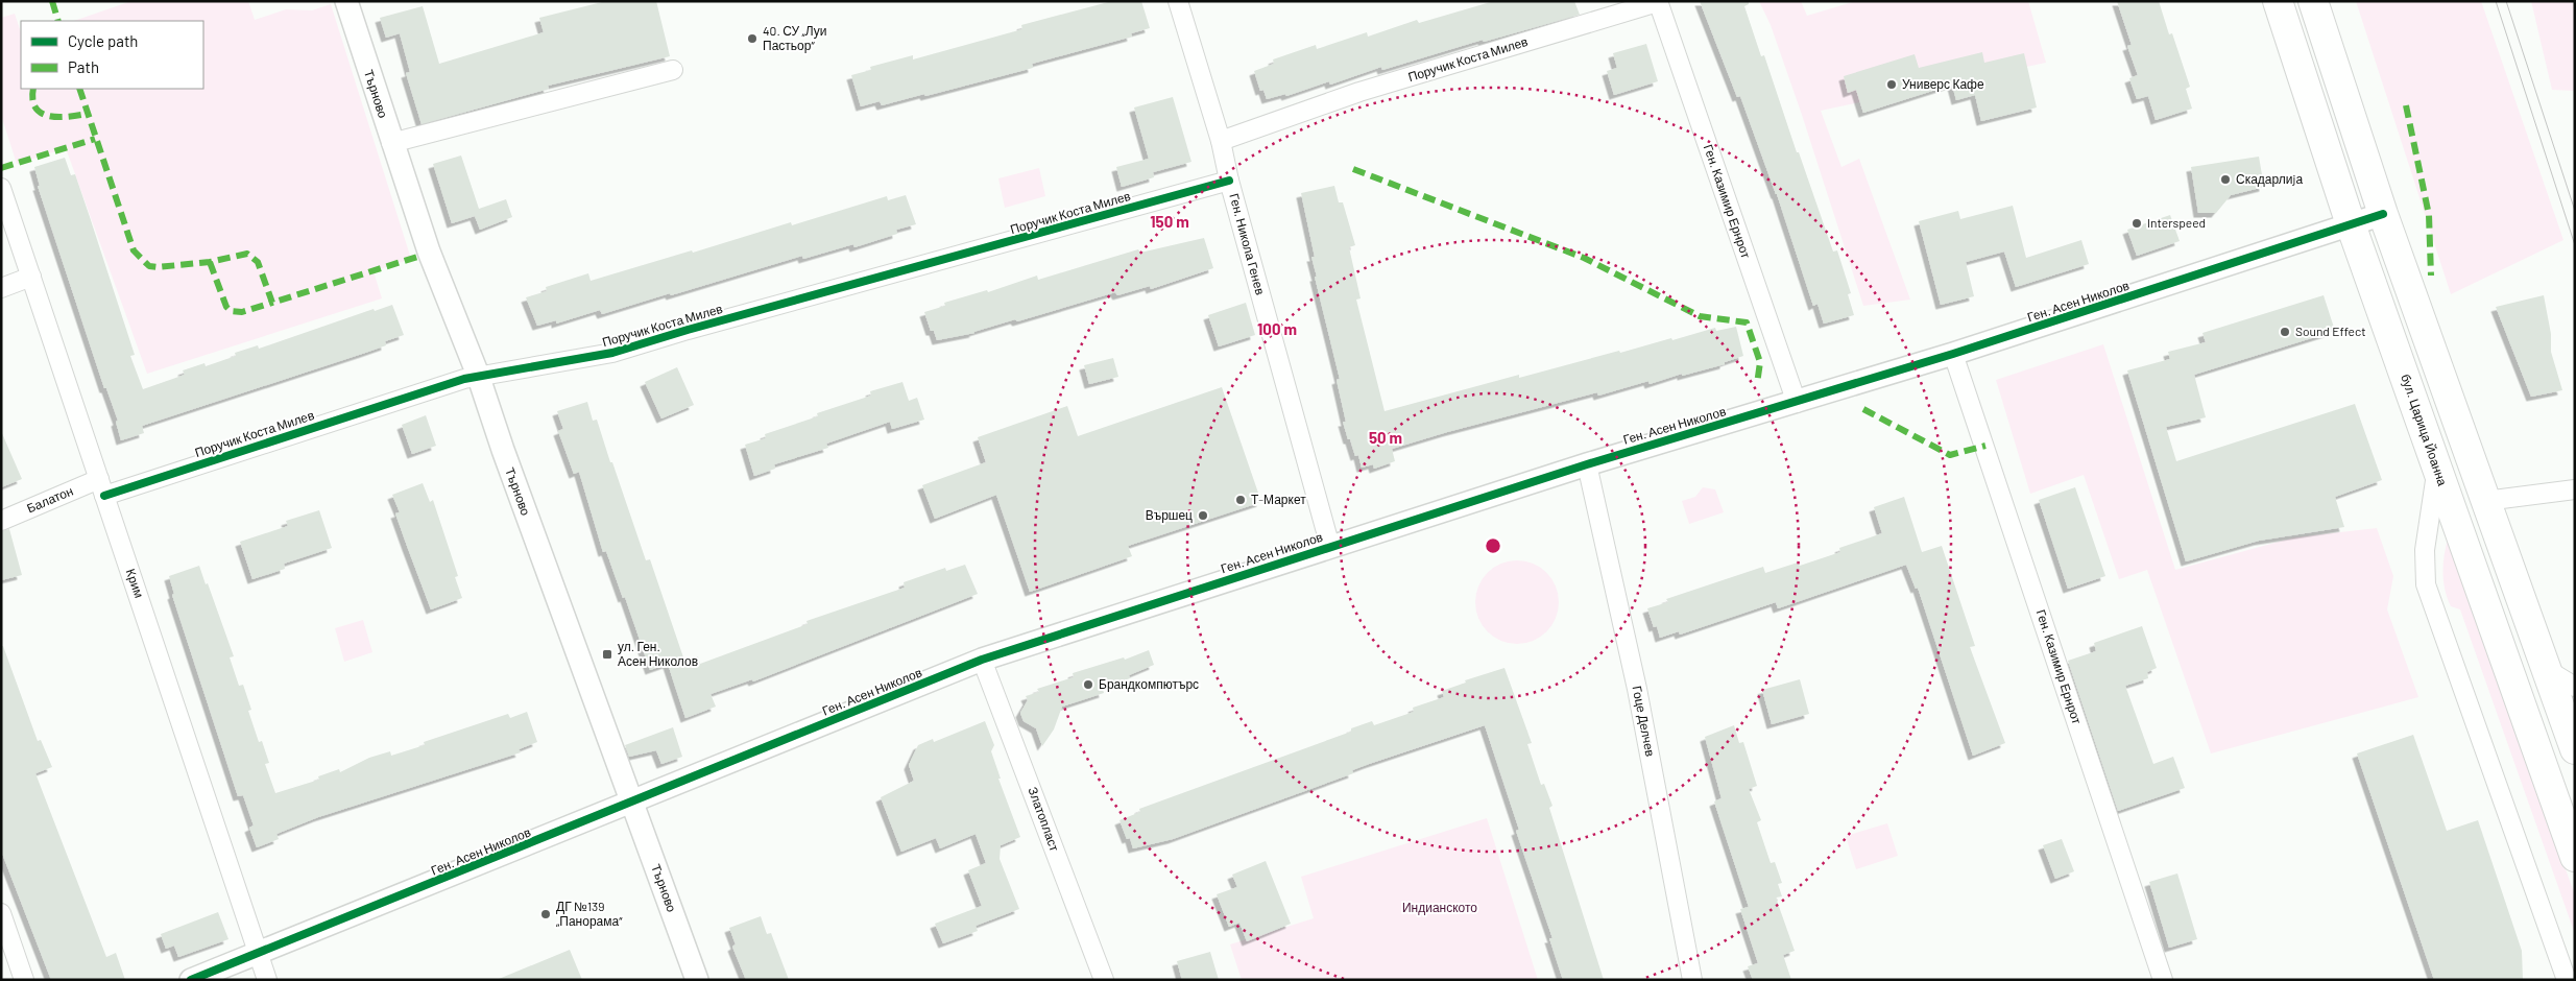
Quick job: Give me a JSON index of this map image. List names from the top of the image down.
{
  "streets": {
    "main road": ["бул. Царица Йоанна"],
    "street": [
      "Поручик Коста Милев",
      "Търново",
      "Ген. Казимир Ернрот",
      "Ген. Никола Генев",
      "Ген. Асен Николов",
      "Балатон",
      "Крим",
      "Гоце Делчев",
      "Златопласт"
    ]
  },
  "crossings": [
    ["Поручик Коста Милев", "Търново"],
    ["Поручик Коста Милев", "Ген. Казимир Ернрот"],
    ["Поручик Коста Милев", "Ген. Никола Генев"],
    ["Поручик Коста Милев", "Балатон"],
    ["Поручик Коста Милев", "Крим"],
    ["Търново", "Ген. Асен Николов"],
    ["Ген. Казимир Ернрот", "Ген. Асен Николов"],
    ["Ген. Никола Генев", "Ген. Асен Николов"],
    ["Ген. Асен Николов", "бул. Царица Йоанна"],
    ["Ген. Асен Николов", "Крим"],
    ["Ген. Асен Николов", "Гоце Делчев"],
    ["Ген. Асен Николов", "Златопласт"],
    ["Балатон", "Крим"]
  ],
  "parks": ["Индианското"],
  "places": {
    "other": [
      "40. СУ „Луи Пастьор“",
      "Универс Кафе",
      "Скадарлиjа",
      "Interspeed",
      "Sound Effect",
      "Т-Маркет",
      "Вършец",
      "Брандкомпютърс",
      "ДГ №139 „Панорама“"
    ],
    "transit": ["ул. Ген. Асен Николов"]
  },
  "legend": ["Cycle path", "Path"],
  "rings": ["150 m", "100 m", "50 m"]
}
